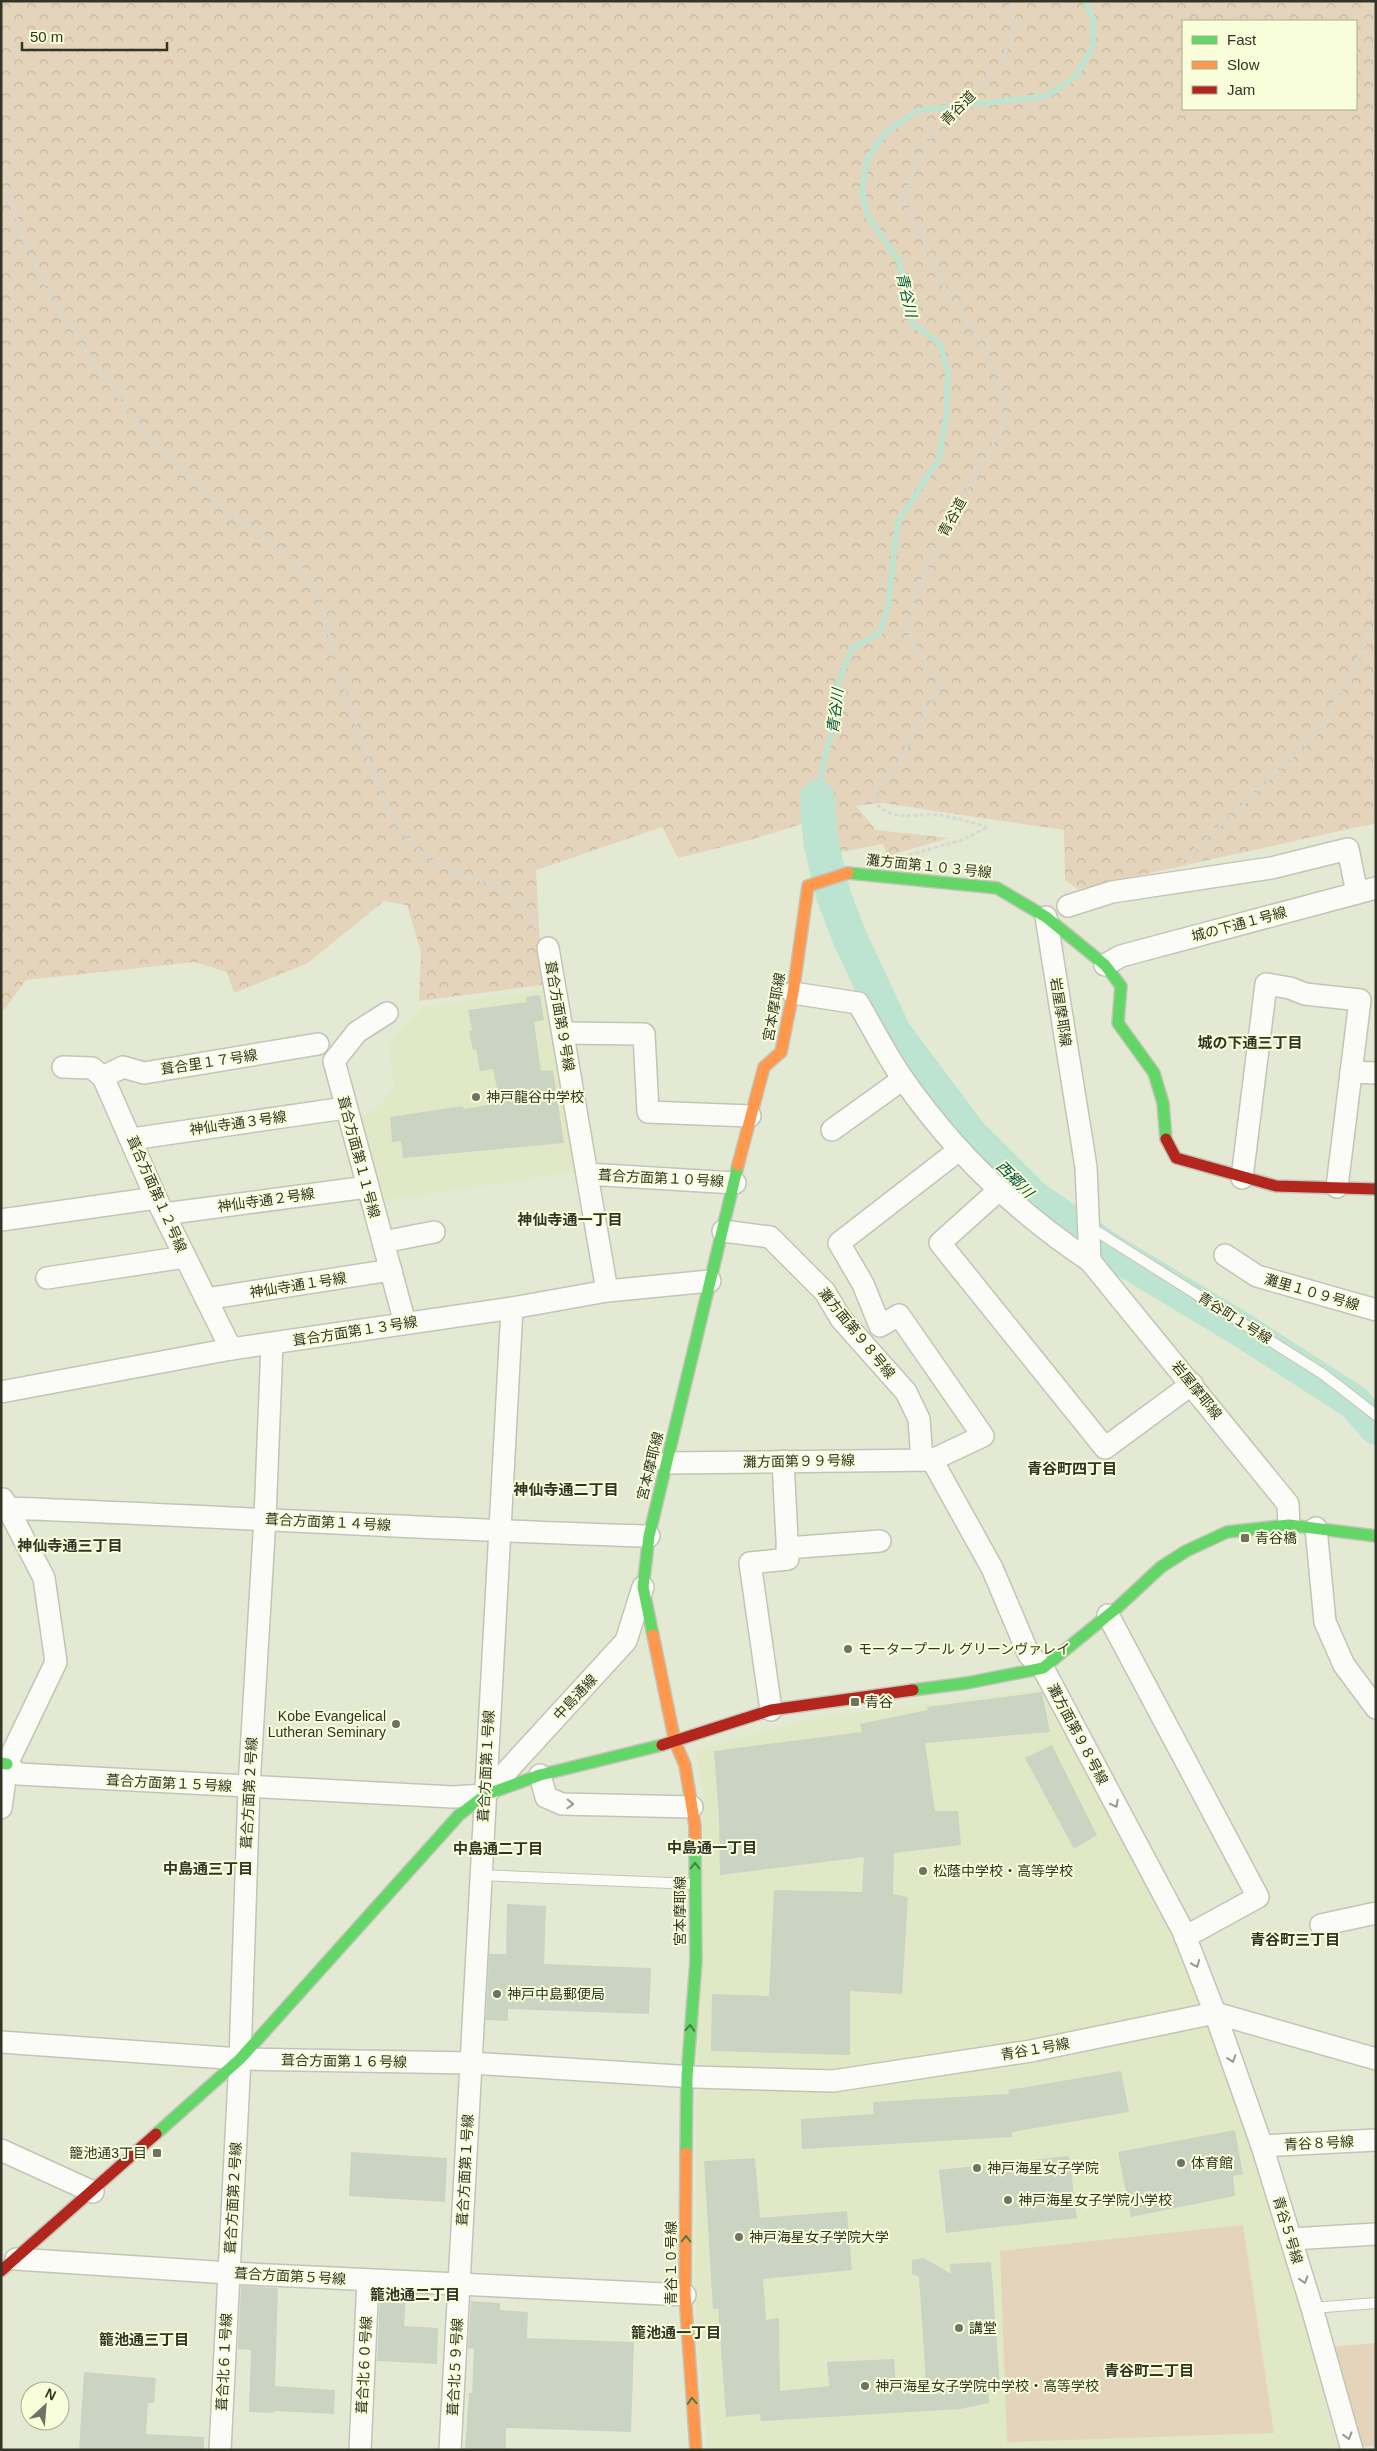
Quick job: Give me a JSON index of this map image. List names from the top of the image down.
{
  "streets": {
    "street": [
      "灘方面第１０３号線",
      "城の下通１号線",
      "宮本摩耶線",
      "岩屋摩耶線",
      "葺合方面第９号線",
      "葺合里１７号線",
      "神仙寺通３号線",
      "葺合方面第１１号線",
      "葺合方面第１０号線",
      "葺合方面第１２号線",
      "神仙寺通２号線",
      "神仙寺通１号線",
      "灘里１０９号線",
      "葺合方面第１３号線",
      "灘方面第９８号線",
      "灘方面第９９号線",
      "葺合方面第１４号線",
      "中島通線",
      "葺合方面第１号線",
      "葺合方面第１５号線",
      "葺合方面第２号線",
      "青谷１号線",
      "葺合方面第１６号線",
      "青谷８号線",
      "青谷５号線",
      "青谷１０号線",
      "葺合方面第５号線",
      "葺合北６１号線",
      "葺合北６０号線",
      "葺合北５９号線"
    ],
    "lane": ["青谷町１号線"],
    "path": ["青谷道"]
  },
  "crossings": [
    ["灘方面第１０３号線", "城の下通１号線"],
    ["灘方面第１０３号線", "宮本摩耶線"],
    ["灘方面第１０３号線", "岩屋摩耶線"],
    ["宮本摩耶線", "岩屋摩耶線"],
    ["宮本摩耶線", "葺合方面第１０号線"],
    ["宮本摩耶線", "葺合方面第１３号線"],
    ["宮本摩耶線", "灘方面第９８号線"],
    ["宮本摩耶線", "灘方面第９９号線"],
    ["宮本摩耶線", "葺合方面第１４号線"],
    ["宮本摩耶線", "中島通線"],
    ["宮本摩耶線", "青谷１号線"],
    ["宮本摩耶線", "葺合方面第１６号線"],
    ["宮本摩耶線", "青谷１０号線"],
    ["岩屋摩耶線", "青谷町１号線"],
    ["葺合方面第９号線", "葺合方面第１０号線"],
    ["葺合方面第９号線", "葺合方面第１３号線"],
    ["葺合里１７号線", "葺合方面第１２号線"],
    ["神仙寺通３号線", "葺合方面第１１号線"],
    ["神仙寺通３号線", "葺合方面第１２号線"],
    ["葺合方面第１１号線", "神仙寺通２号線"],
    ["葺合方面第１１号線", "神仙寺通１号線"],
    ["葺合方面第１１号線", "葺合方面第１３号線"],
    ["葺合方面第１２号線", "神仙寺通２号線"],
    ["葺合方面第１２号線", "神仙寺通１号線"],
    ["葺合方面第１２号線", "葺合方面第１３号線"],
    ["葺合方面第１３号線", "葺合方面第１号線"],
    ["葺合方面第１３号線", "葺合方面第２号線"],
    ["灘方面第９８号線", "灘方面第９９号線"],
    ["灘方面第９８号線", "青谷１号線"],
    ["灘方面第９８号線", "青谷５号線"],
    ["葺合方面第１４号線", "葺合方面第１号線"],
    ["葺合方面第１４号線", "葺合方面第２号線"],
    ["中島通線", "葺合方面第１号線"],
    ["中島通線", "葺合方面第１５号線"],
    ["葺合方面第１号線", "葺合方面第１５号線"],
    ["葺合方面第１号線", "葺合方面第１６号線"],
    ["葺合方面第１号線", "葺合方面第５号線"],
    ["葺合方面第１号線", "葺合北５９号線"],
    ["葺合方面第１５号線", "葺合方面第２号線"],
    ["葺合方面第２号線", "葺合方面第１６号線"],
    ["葺合方面第２号線", "葺合方面第５号線"],
    ["葺合方面第２号線", "葺合北６１号線"],
    ["青谷１号線", "葺合方面第１６号線"],
    ["青谷１号線", "青谷５号線"],
    ["青谷１号線", "青谷１０号線"],
    ["葺合方面第１６号線", "青谷１０号線"],
    ["青谷８号線", "青谷５号線"],
    ["青谷１０号線", "葺合方面第５号線"],
    ["葺合方面第５号線", "葺合北６１号線"],
    ["葺合方面第５号線", "葺合北６０号線"],
    ["葺合方面第５号線", "葺合北５９号線"]
  ],
  "one_way": ["灘方面第９８号線", "青谷５号線", "青谷１０号線"],
  "districts": [
    "城の下通三丁目",
    "神仙寺通一丁目",
    "青谷町四丁目",
    "神仙寺通二丁目",
    "神仙寺通三丁目",
    "中島通一丁目",
    "中島通二丁目",
    "中島通三丁目",
    "青谷町三丁目",
    "籠池通二丁目",
    "籠池通一丁目",
    "籠池通三丁目",
    "青谷町二丁目"
  ],
  "water": ["青谷川", "西郷川"],
  "places": {
    "other": [
      "神戸龍谷中学校",
      "モータープール グリーンヴァレイ",
      "Kobe Evangelical Lutheran Seminary",
      "松蔭中学校・高等学校",
      "神戸中島郵便局",
      "体育館",
      "神戸海星女子学院",
      "神戸海星女子学院小学校",
      "神戸海星女子学院大学",
      "講堂",
      "神戸海星女子学院中学校・高等学校"
    ],
    "transit": ["青谷橋", "青谷", "籠池通3丁目"]
  },
  "legend": ["Fast", "Slow", "Jam"],
  "scale_bar": "50 m",
  "north": "top right"
}
